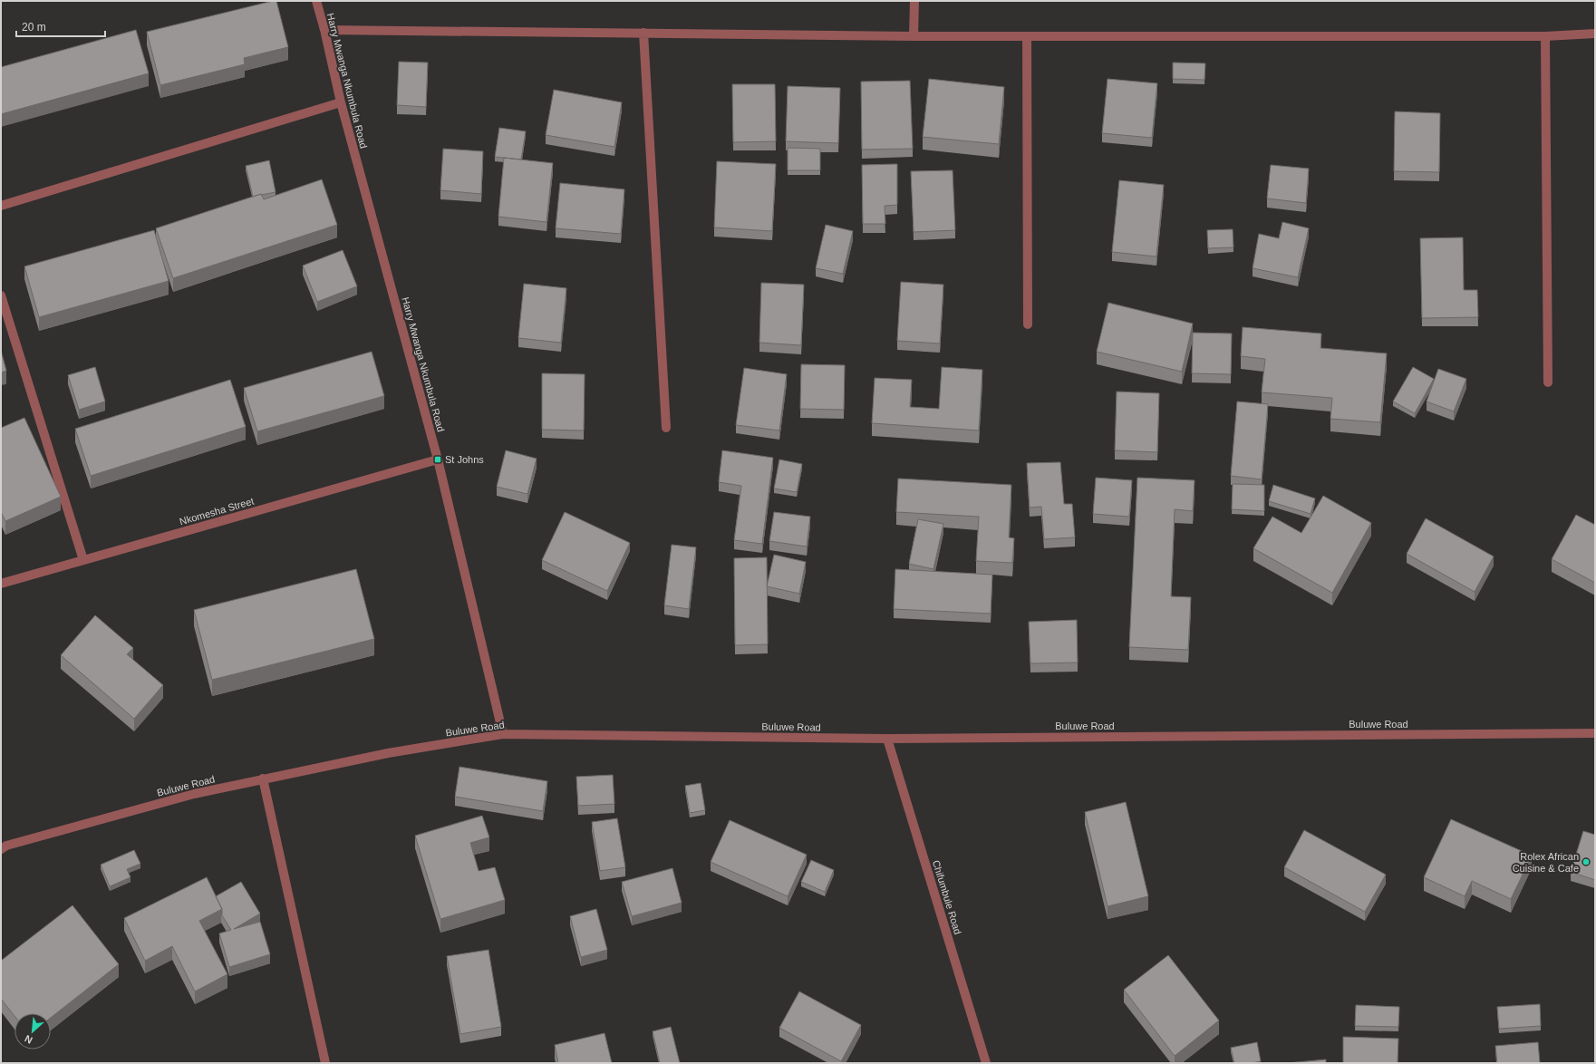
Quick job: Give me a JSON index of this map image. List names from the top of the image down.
{
  "streets": {
    "street": [
      "Harry Mwanga Nkumbula Road",
      "Nkomesha Street",
      "Buluwe Road",
      "Chifumbule Road"
    ]
  },
  "crossings": [
    ["Harry Mwanga Nkumbula Road", "Nkomesha Street"],
    ["Harry Mwanga Nkumbula Road", "Buluwe Road"],
    ["Buluwe Road", "Chifumbule Road"]
  ],
  "places": {
    "transit": ["St Johns"],
    "other": ["Rolex African Cuisine & Cafe"]
  },
  "scale_bar": "20 m",
  "north": "bottom left"
}
